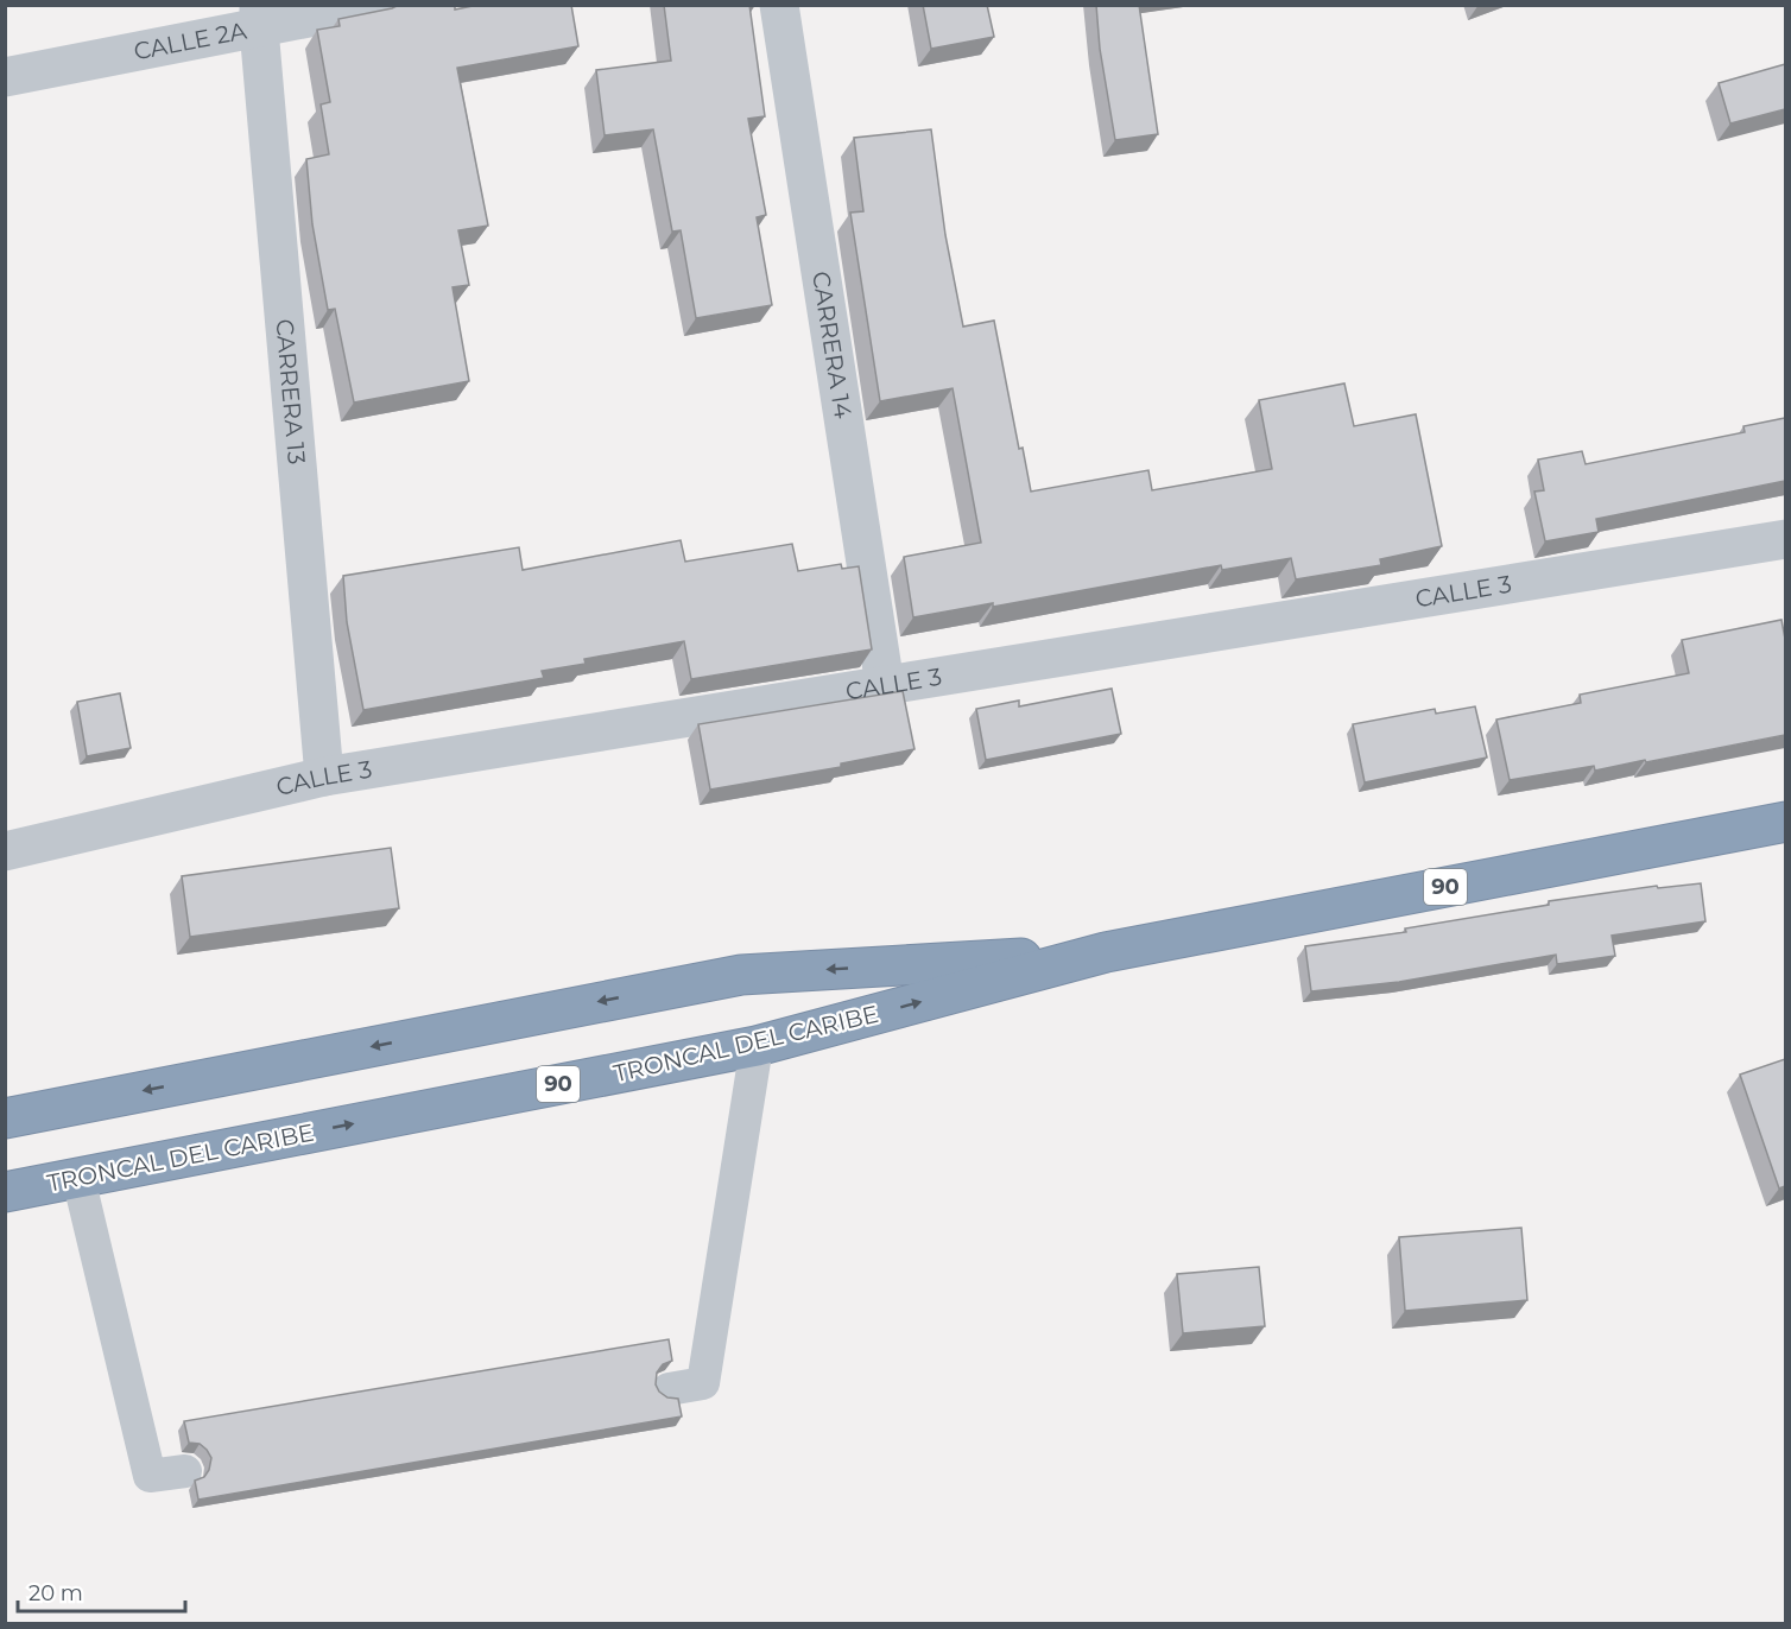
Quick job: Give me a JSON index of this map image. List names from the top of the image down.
{
  "streets": {
    "highway": ["90", "TRONCAL DEL CARIBE"],
    "street": [
      "CALLE 2A",
      "CARRERA 14",
      "CARRERA 13",
      "CALLE 3"
    ]
  },
  "crossings": [
    ["CALLE 2A", "CARRERA 13"],
    ["CARRERA 14", "CALLE 3"],
    ["CARRERA 13", "CALLE 3"]
  ],
  "scale_bar": "20 m"
}
